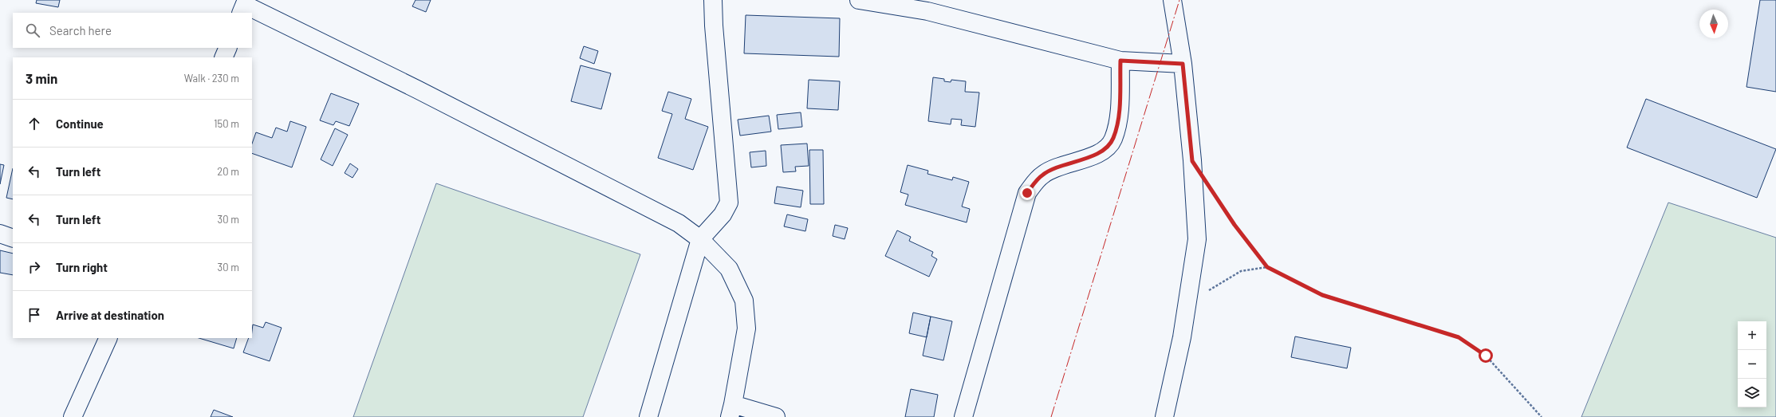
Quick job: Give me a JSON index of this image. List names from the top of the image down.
{
  "north": "bottom",
  "page": {
    "search": "Search here",
    "heading": ["3 min", "Walk · 230 m"],
    "list": [
      ["Continue", "150 m"],
      ["Turn left", "20 m"],
      ["Turn left", "30 m"],
      ["Turn right", "30 m"],
      "Arrive at destination"
    ],
    "map_buttons": ["+", "−"]
  }
}
